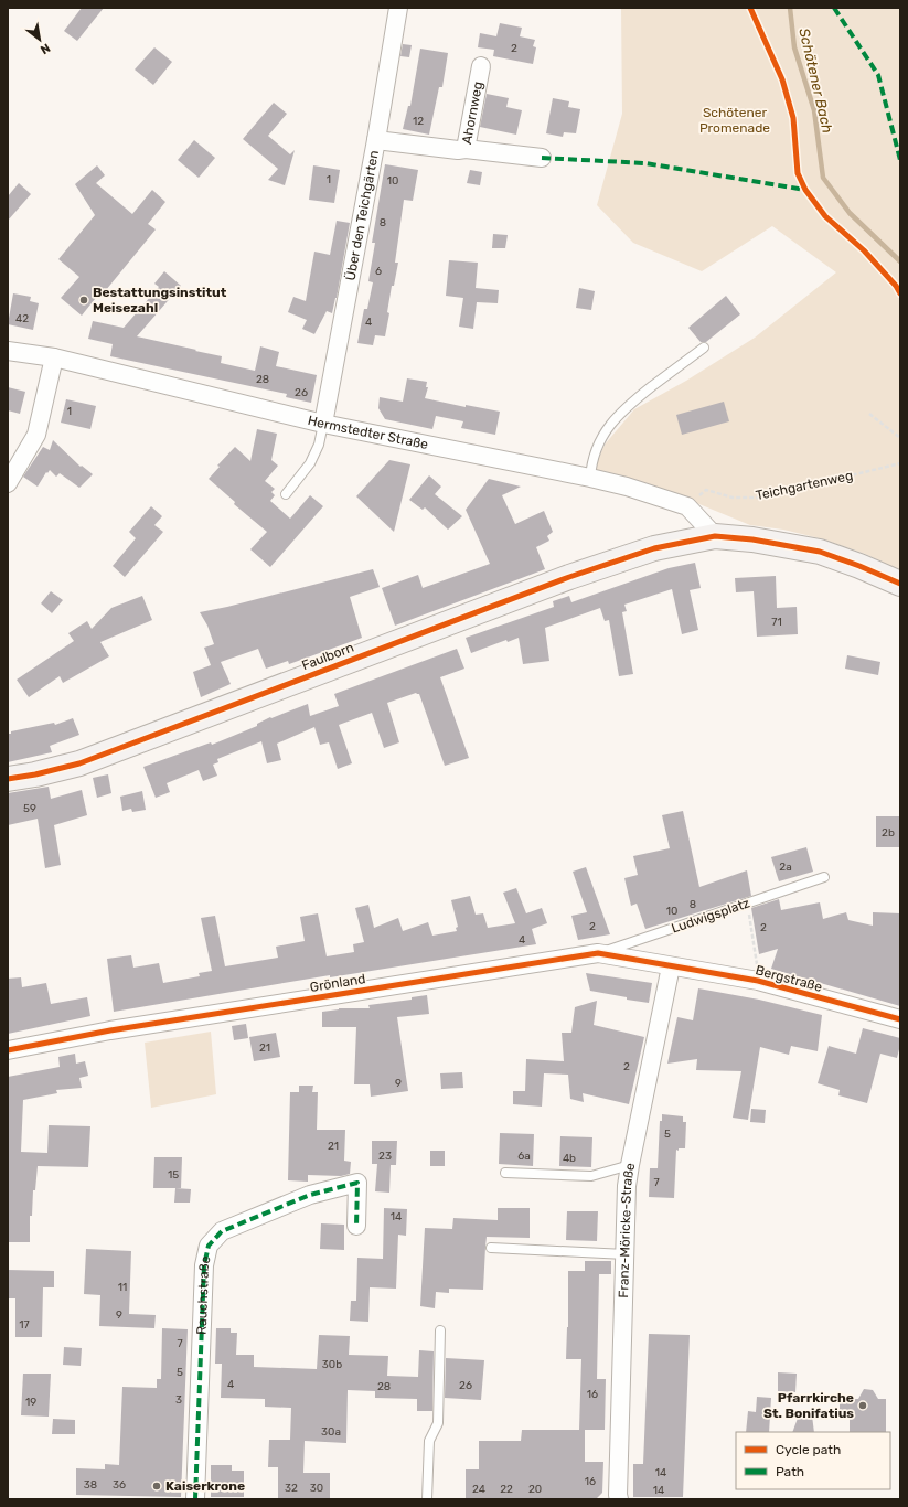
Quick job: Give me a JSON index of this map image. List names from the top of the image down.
{
  "streets": {
    "street": [
      "Ahornweg",
      "Über den Teichgärten",
      "Hermstedter Straße",
      "Faulborn",
      "Bergstraße",
      "Grönland",
      "Franz-Möricke-Straße",
      "Rauchstraße"
    ],
    "lane": ["Ludwigsplatz"],
    "path": ["Teichgartenweg"]
  },
  "crossings": [
    ["Ahornweg", "Über den Teichgärten"],
    ["Über den Teichgärten", "Hermstedter Straße"],
    ["Hermstedter Straße", "Teichgartenweg"],
    ["Hermstedter Straße", "Faulborn"],
    ["Ludwigsplatz", "Grönland"],
    ["Bergstraße", "Grönland"],
    ["Bergstraße", "Franz-Möricke-Straße"],
    ["Grönland", "Franz-Möricke-Straße"]
  ],
  "water": ["Schötener Bach"],
  "parks": ["Schötener Promenade"],
  "places": ["Bestattungsinstitut Meisezahl", "Pfarrkirche St. Bonifatius", "Kaiserkrone"],
  "house_numbers": [
    "2",
    "12",
    "1",
    "10",
    "8",
    "6",
    "42",
    "4",
    "28",
    "26",
    "1",
    "71",
    "59",
    "2b",
    "2a",
    "8",
    "10",
    "2",
    "2",
    "4",
    "21",
    "2",
    "9",
    "5",
    "21",
    "23",
    "6a",
    "4b",
    "15",
    "7",
    "14",
    "11",
    "9",
    "17",
    "7",
    "30b",
    "5",
    "4",
    "26",
    "28",
    "16",
    "3",
    "19",
    "30a",
    "14",
    "16",
    "38",
    "36",
    "32",
    "30",
    "24",
    "22",
    "20",
    "14"
  ],
  "legend": ["Cycle path", "Path"],
  "north": "bottom right"
}
